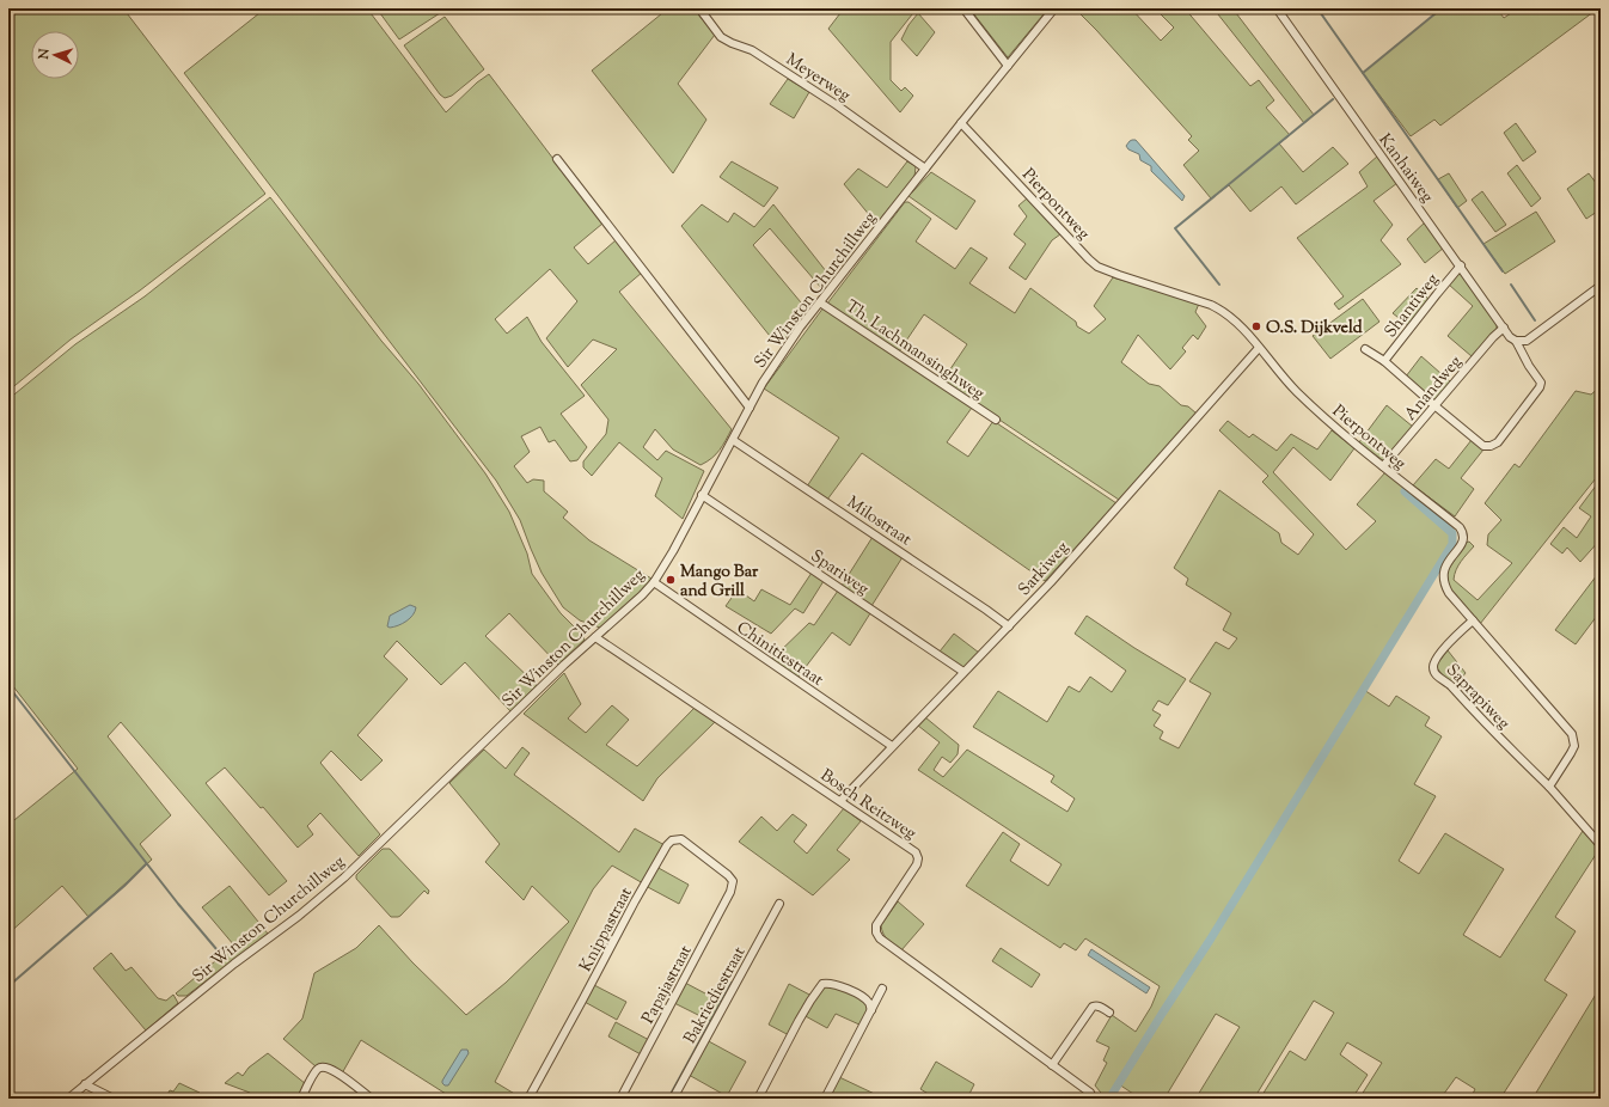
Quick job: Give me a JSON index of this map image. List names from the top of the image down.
{
  "streets": {
    "street": [
      "Meyerweg",
      "Kanhaiweg",
      "Pierpontweg",
      "Sir Winston Churchillweg",
      "Shantiweg",
      "Th. Lachmansinghweg",
      "Anandweg",
      "Milostraat",
      "Sarkiweg",
      "Spariweg",
      "Chinitiestraat",
      "Saprapiweg",
      "Bosch Reitzweg",
      "Knippastraat",
      "Papajastraat",
      "Bakriediestraat"
    ]
  },
  "crossings": [
    ["Meyerweg", "Sir Winston Churchillweg"],
    ["Kanhaiweg", "Shantiweg"],
    ["Kanhaiweg", "Anandweg"],
    ["Pierpontweg", "Sir Winston Churchillweg"],
    ["Pierpontweg", "Anandweg"],
    ["Pierpontweg", "Sarkiweg"],
    ["Pierpontweg", "Saprapiweg"],
    ["Sir Winston Churchillweg", "Th. Lachmansinghweg"],
    ["Sir Winston Churchillweg", "Milostraat"],
    ["Sir Winston Churchillweg", "Spariweg"],
    ["Sir Winston Churchillweg", "Chinitiestraat"],
    ["Sir Winston Churchillweg", "Bosch Reitzweg"],
    ["Milostraat", "Sarkiweg"],
    ["Sarkiweg", "Spariweg"],
    ["Sarkiweg", "Chinitiestraat"],
    ["Sarkiweg", "Bosch Reitzweg"],
    ["Knippastraat", "Papajastraat"]
  ],
  "places": ["O.S. Dijkveld", "Mango Bar and Grill"],
  "north": "left"
}
